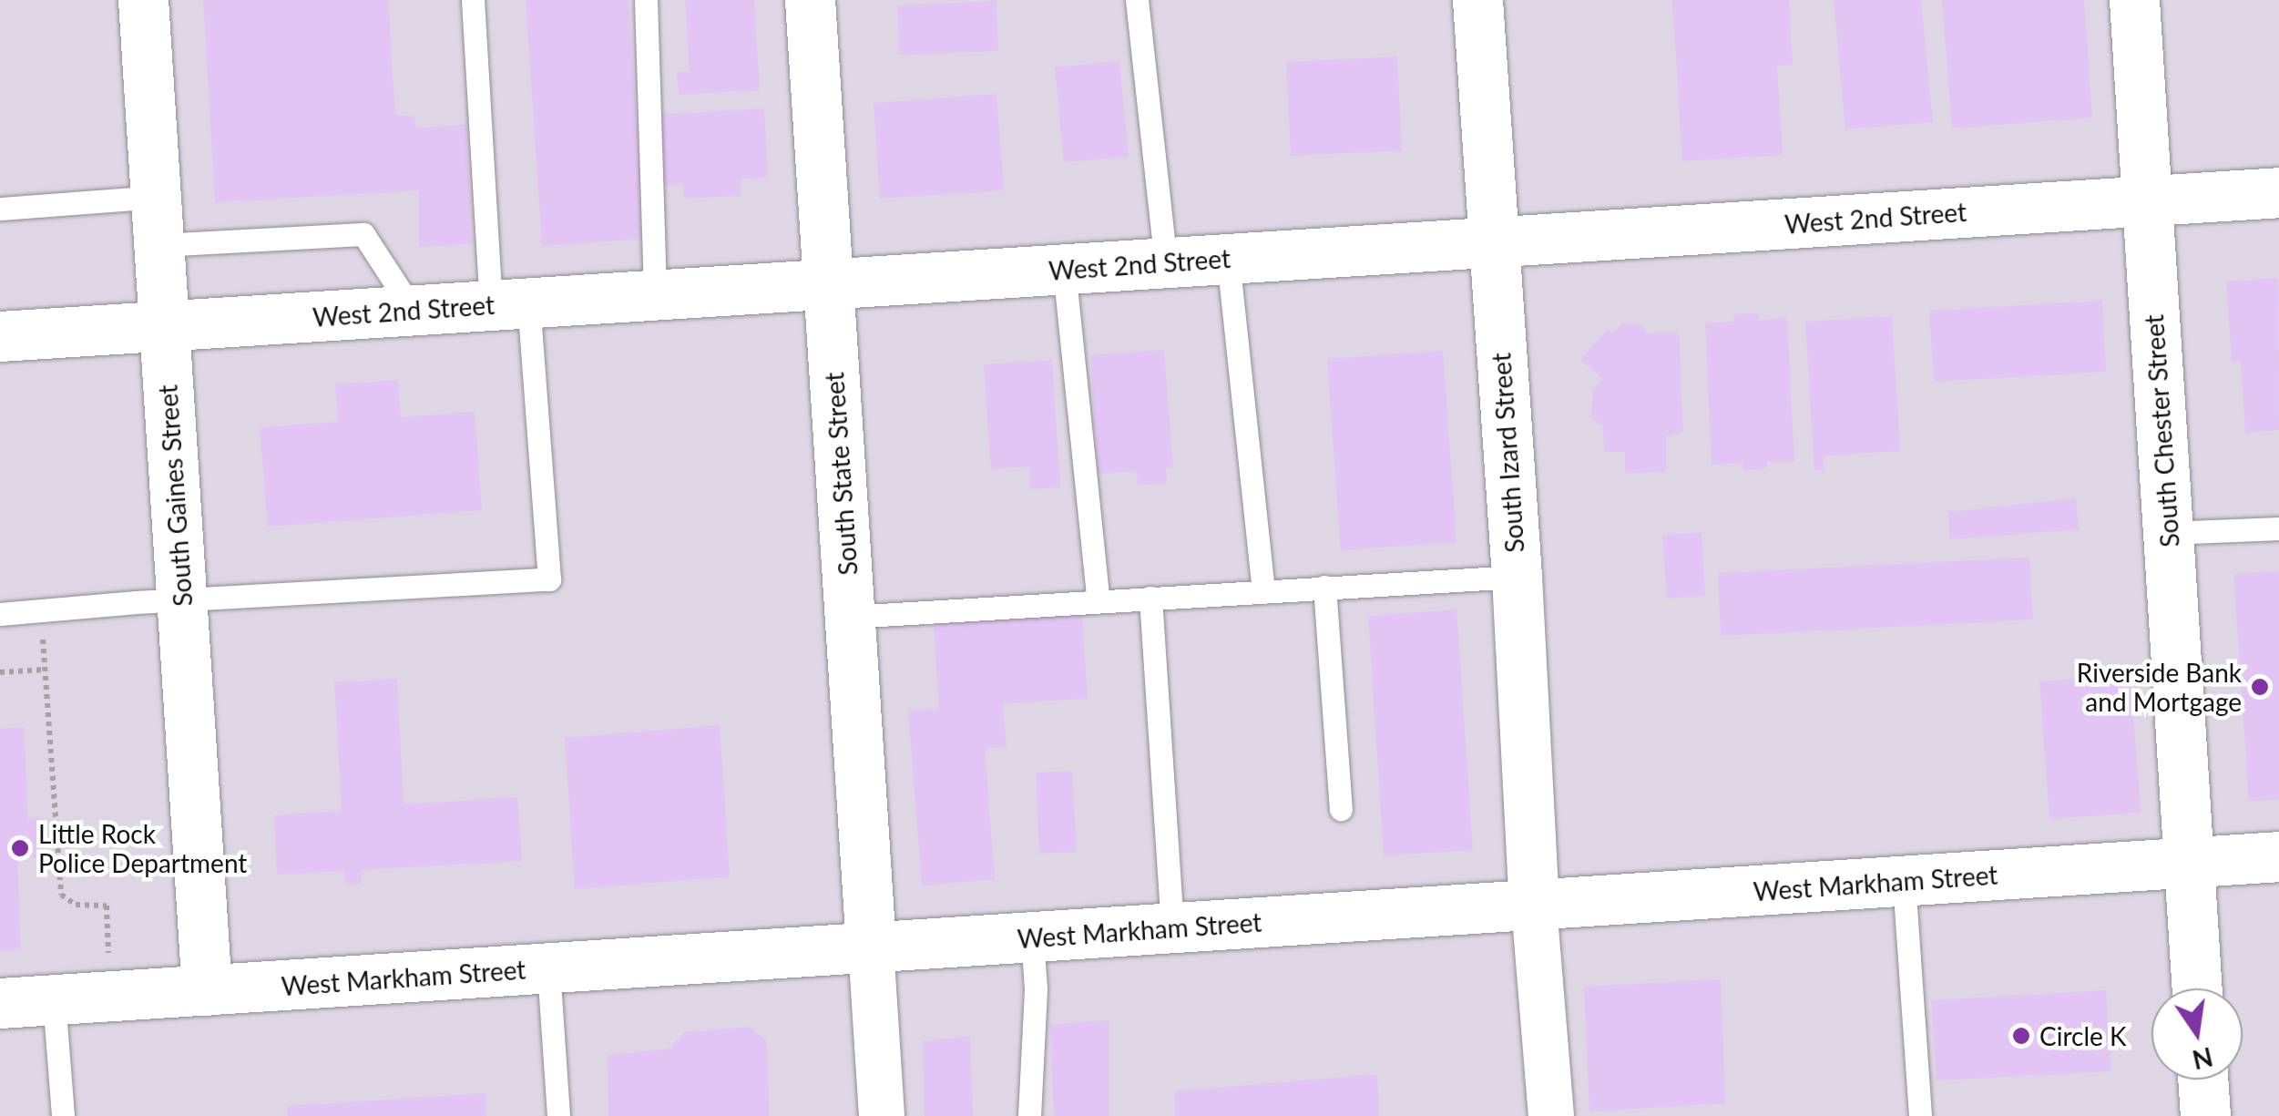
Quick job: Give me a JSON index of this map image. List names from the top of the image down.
{
  "streets": {
    "street": [
      "West 2nd Street",
      "South Chester Street",
      "South Izard Street",
      "South State Street",
      "South Gaines Street",
      "West Markham Street"
    ]
  },
  "crossings": [
    ["West 2nd Street", "South Chester Street"],
    ["West 2nd Street", "South Izard Street"],
    ["West 2nd Street", "South State Street"],
    ["West 2nd Street", "South Gaines Street"],
    ["South Chester Street", "West Markham Street"],
    ["South Izard Street", "West Markham Street"],
    ["South State Street", "West Markham Street"],
    ["South Gaines Street", "West Markham Street"]
  ],
  "places": ["Riverside Bank and Mortgage", "Little Rock Police Department", "Circle K"],
  "north": "bottom"
}
